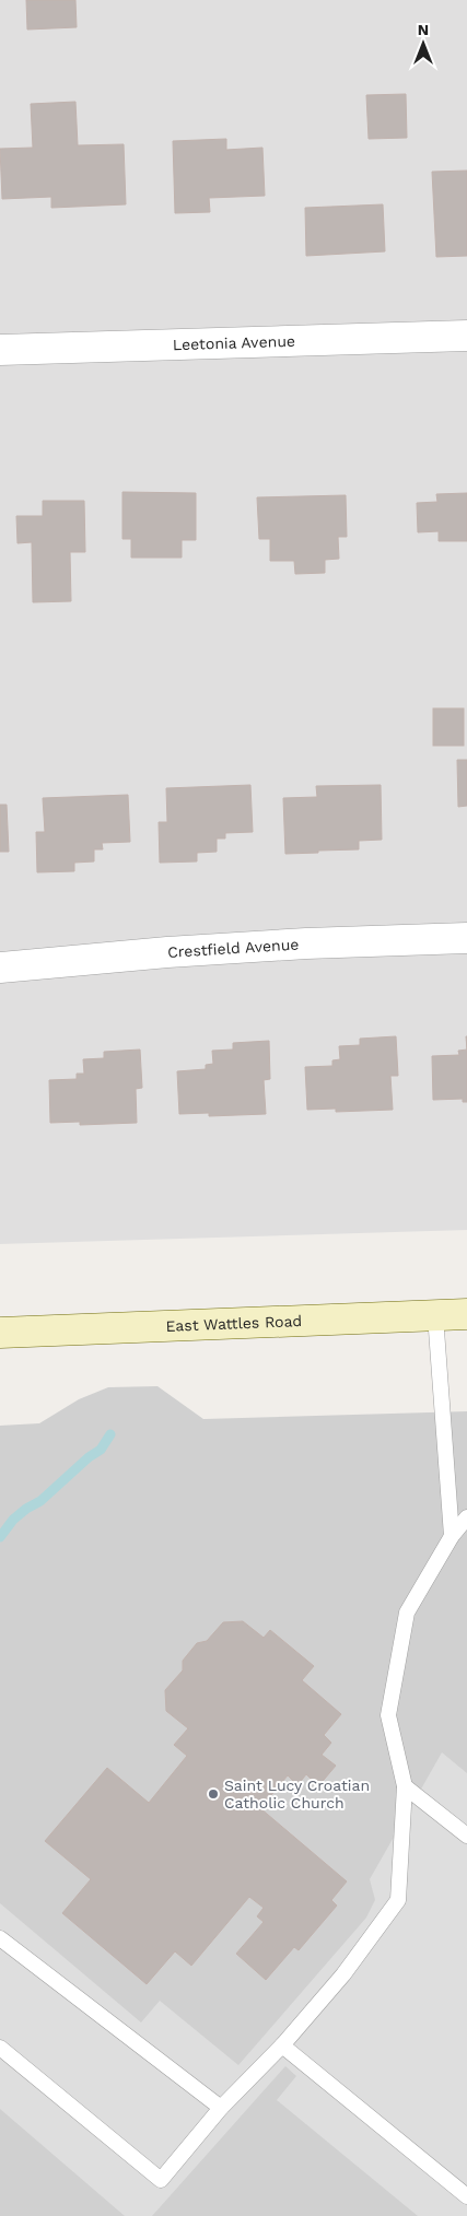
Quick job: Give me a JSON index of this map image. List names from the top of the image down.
{
  "streets": {
    "main road": ["East Wattles Road"],
    "street": ["Leetonia Avenue", "Crestfield Avenue"]
  },
  "places": ["Saint Lucy Croatian Catholic Church"],
  "north": "top"
}
